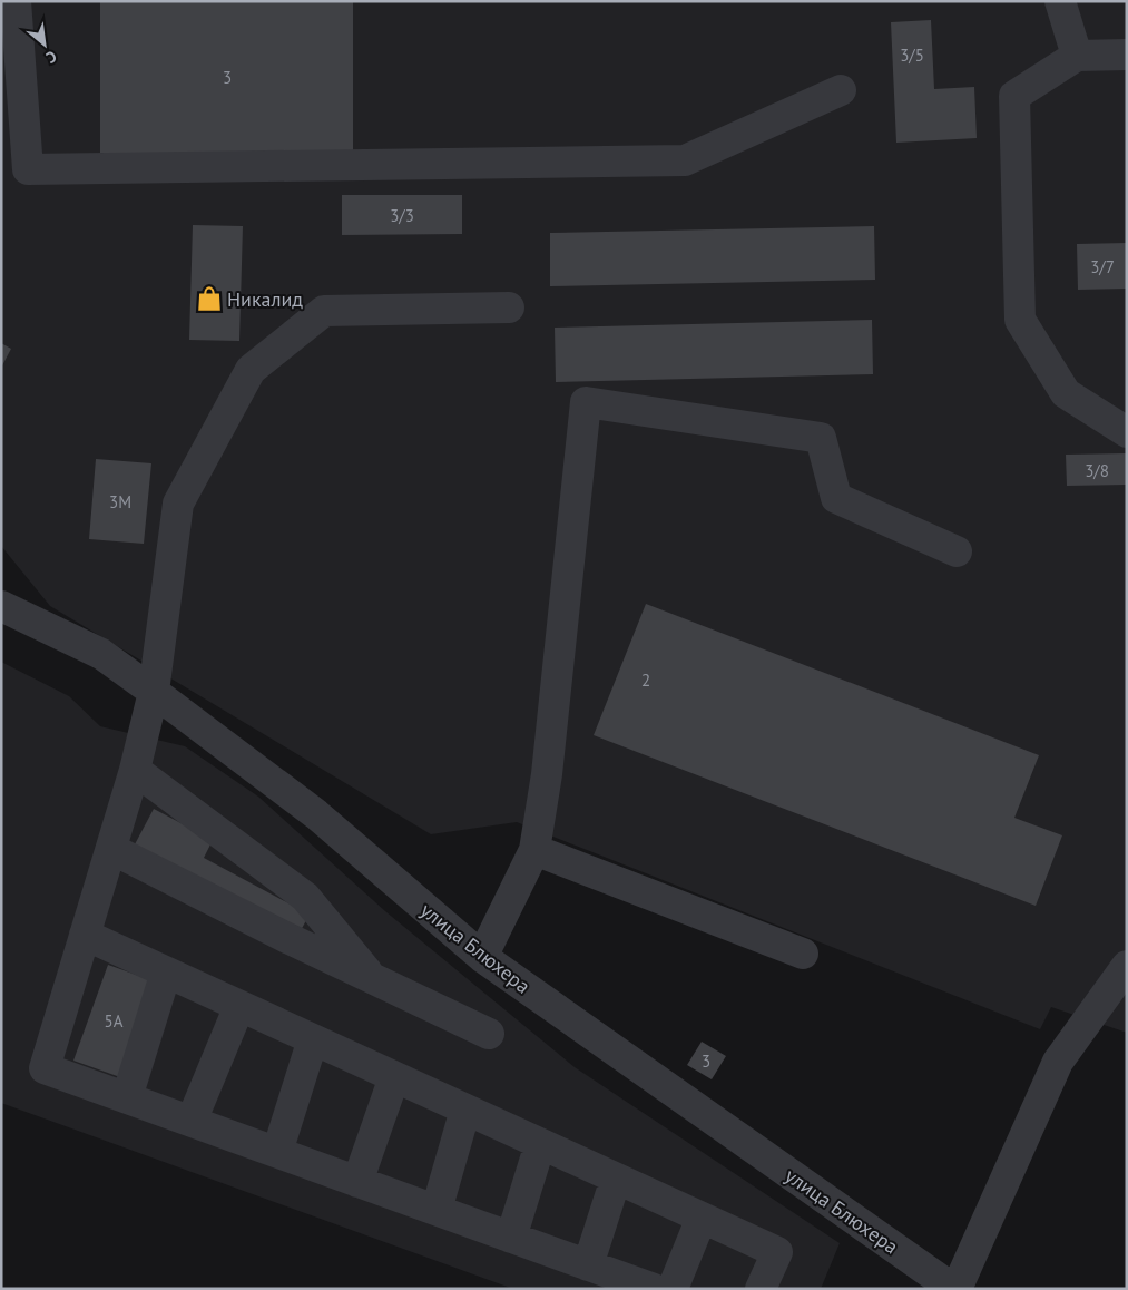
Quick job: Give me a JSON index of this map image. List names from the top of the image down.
{
  "streets": {
    "street": ["улица Блюхера"]
  },
  "places": {
    "shop": ["Никалид"]
  },
  "house_numbers": [
    "3/5",
    "3",
    "3/3",
    "3/7",
    "3/8",
    "3М",
    "2",
    "5А",
    "3"
  ],
  "north": "bottom right"
}
